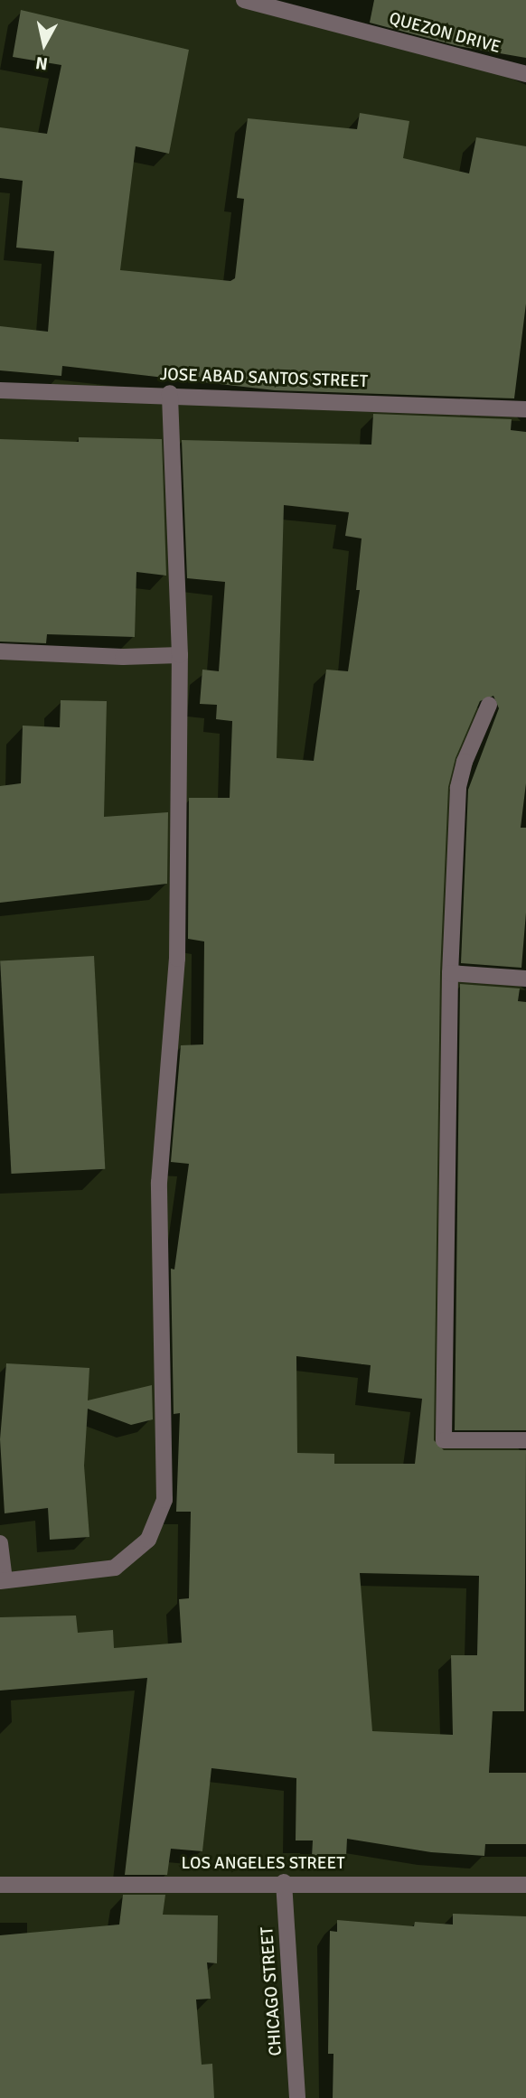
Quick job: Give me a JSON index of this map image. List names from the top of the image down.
{
  "streets": {
    "street": [
      "QUEZON DRIVE",
      "JOSE ABAD SANTOS STREET",
      "LOS ANGELES STREET",
      "CHICAGO STREET"
    ]
  },
  "crossings": [
    ["LOS ANGELES STREET", "CHICAGO STREET"]
  ],
  "north": "bottom"
}
